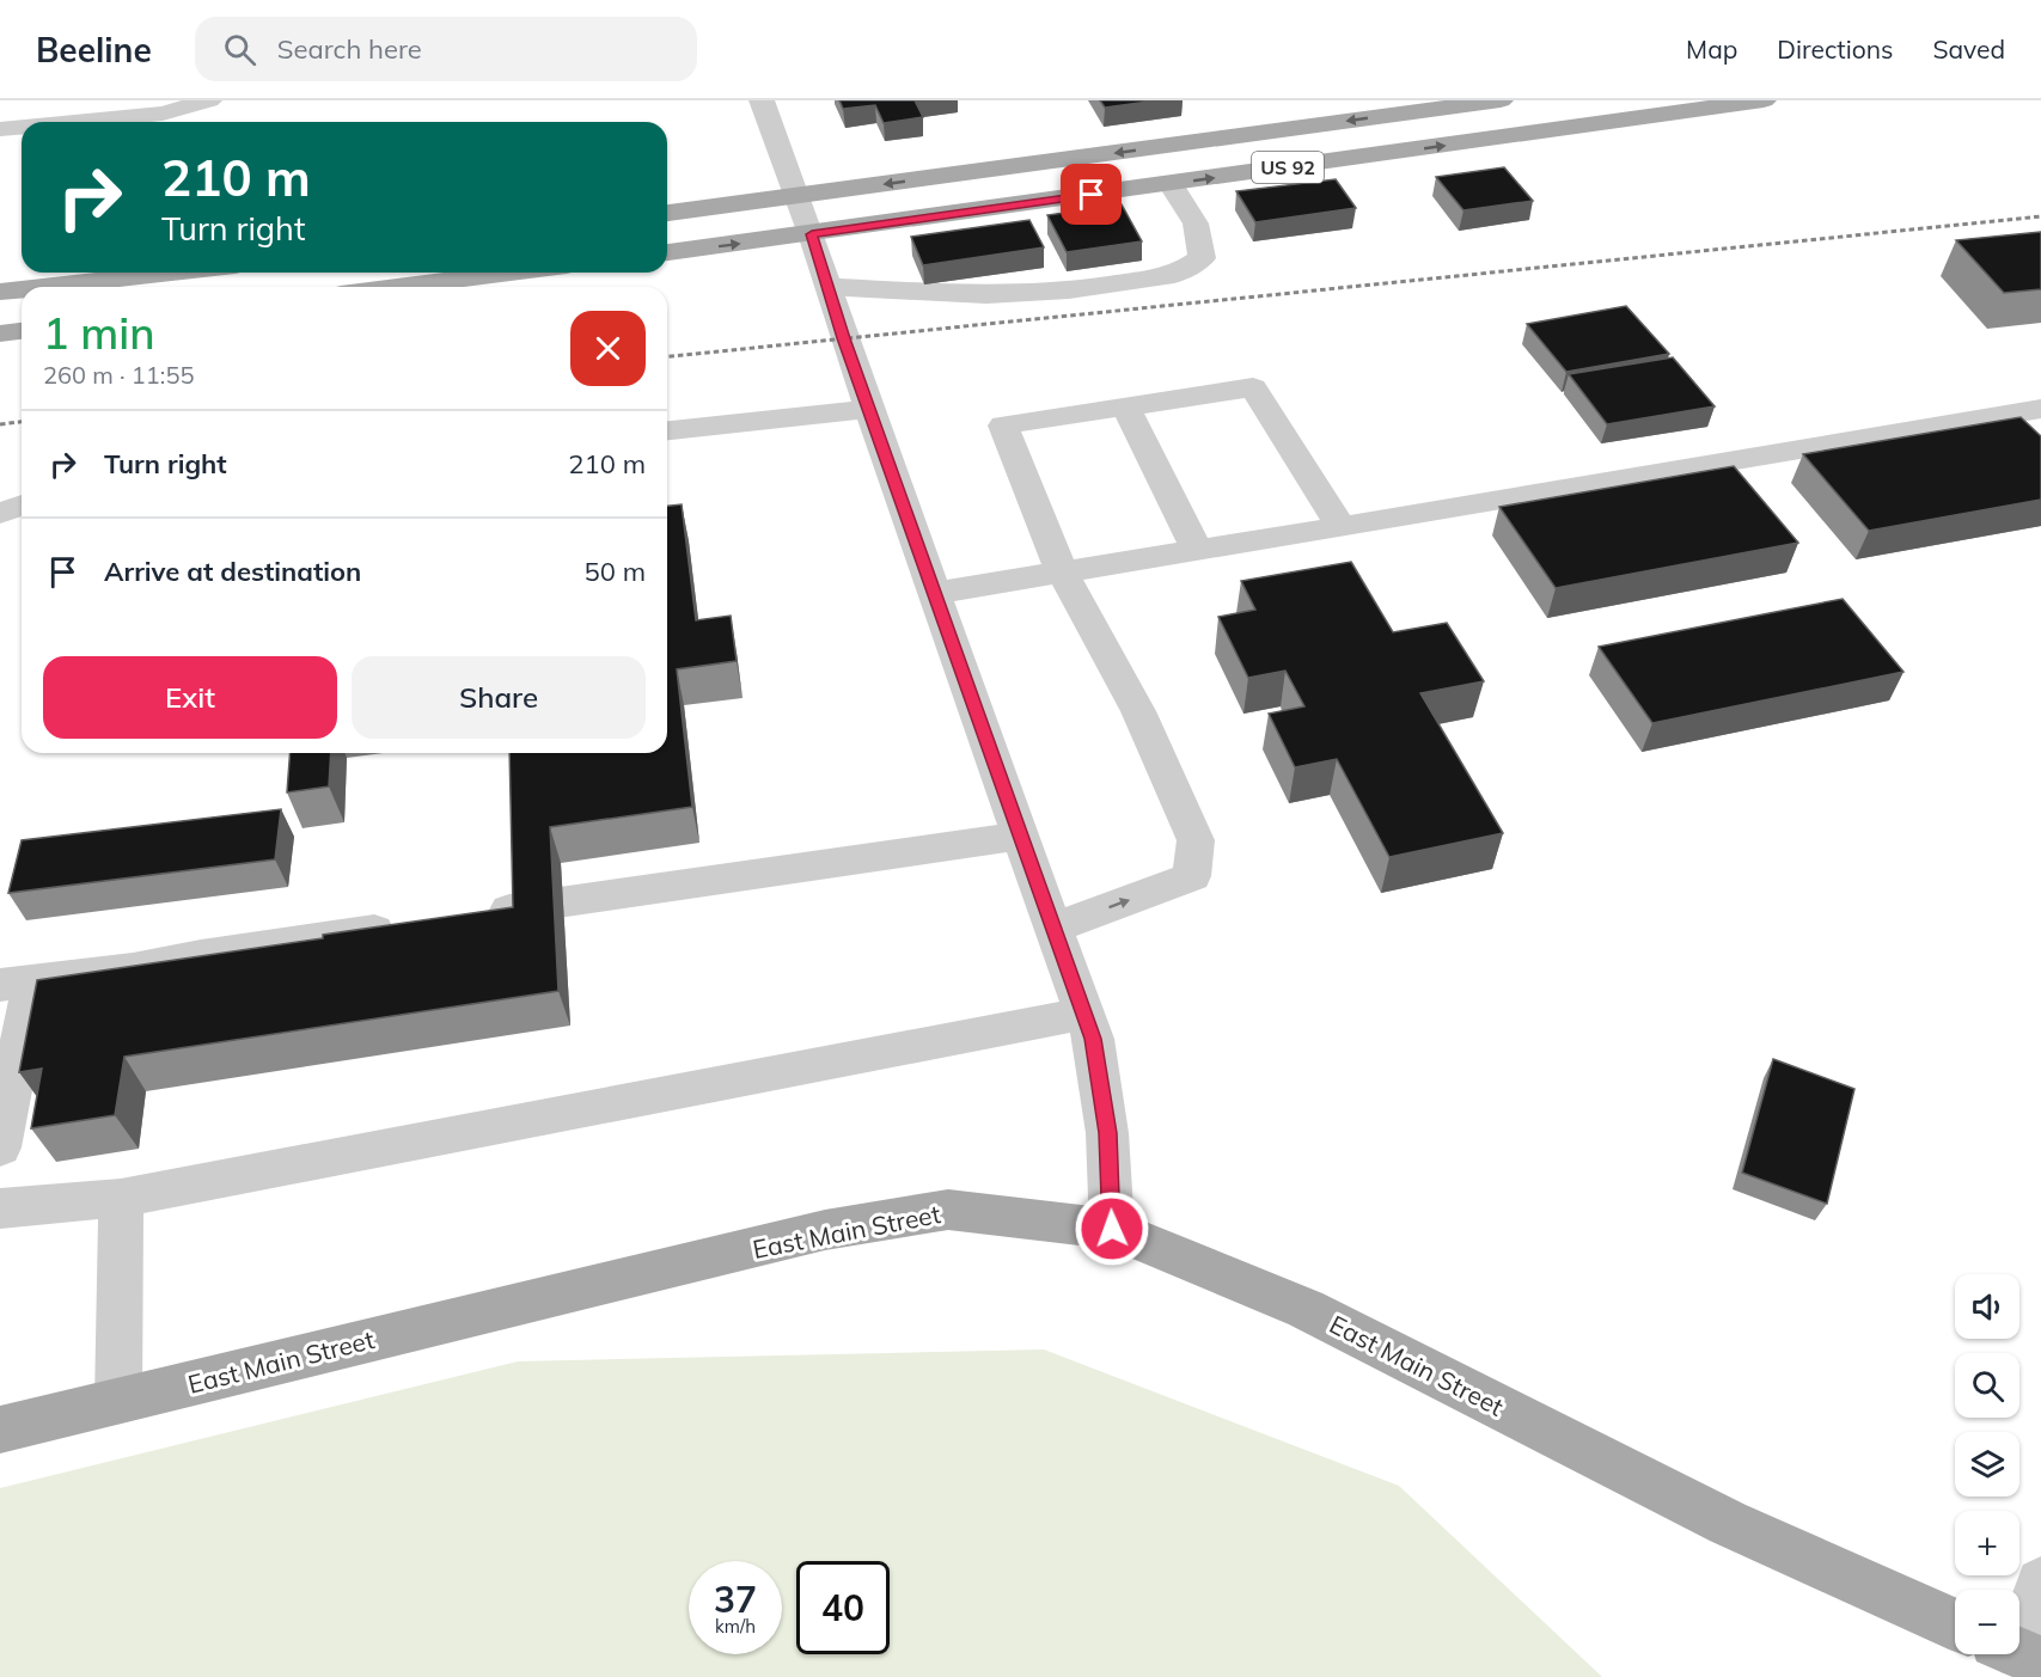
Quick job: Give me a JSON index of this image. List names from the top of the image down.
{
  "streets": {
    "main road": ["US 92", "East Main Street"]
  },
  "page": {
    "header": "Beeline",
    "search": "Search here",
    "nav": ["Map", "Directions", "Saved"],
    "turn": ["210 m", "Turn right"],
    "heading": ["1 min", "260 m · 11:55"],
    "list": [
      {
        "name": "Turn right",
        "value": "210 m"
      },
      {
        "name": "Arrive at destination",
        "value": "50 m"
      }
    ],
    "buttons": ["Exit", "Share"],
    "map_buttons": ["+", "−"],
    "speed": "37 km/h",
    "limit": "40"
  }
}
